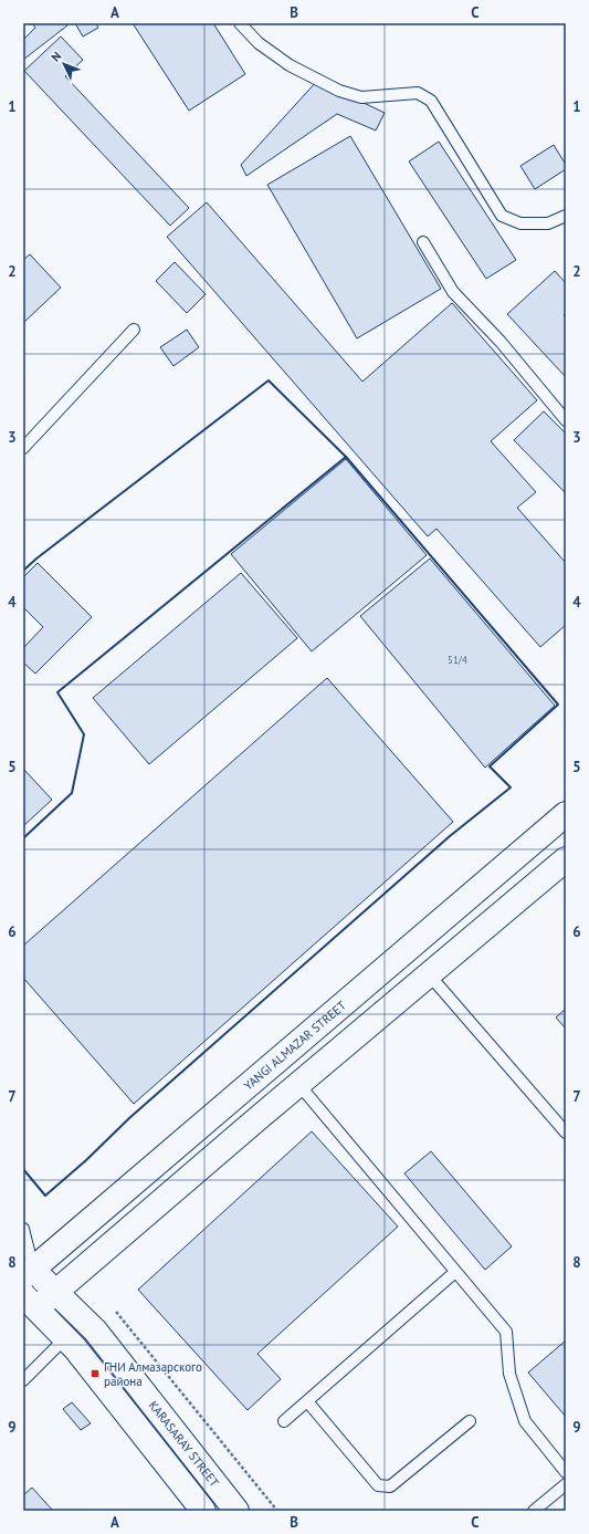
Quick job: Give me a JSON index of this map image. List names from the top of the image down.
{
  "streets": {
    "main road": ["YANGI ALMAZAR STREET", "KARASARAY STREET"]
  },
  "crossings": [
    ["YANGI ALMAZAR STREET", "KARASARAY STREET"]
  ],
  "places": {
    "transit": ["ГНИ Алмазарского района"]
  },
  "house_numbers": ["51/4"],
  "north": "top left",
  "grid": {
    "columns": ["A", "B", "C"],
    "rows": [
      "1",
      "2",
      "3",
      "4",
      "5",
      "6",
      "7",
      "8",
      "9"
    ]
  }
}
